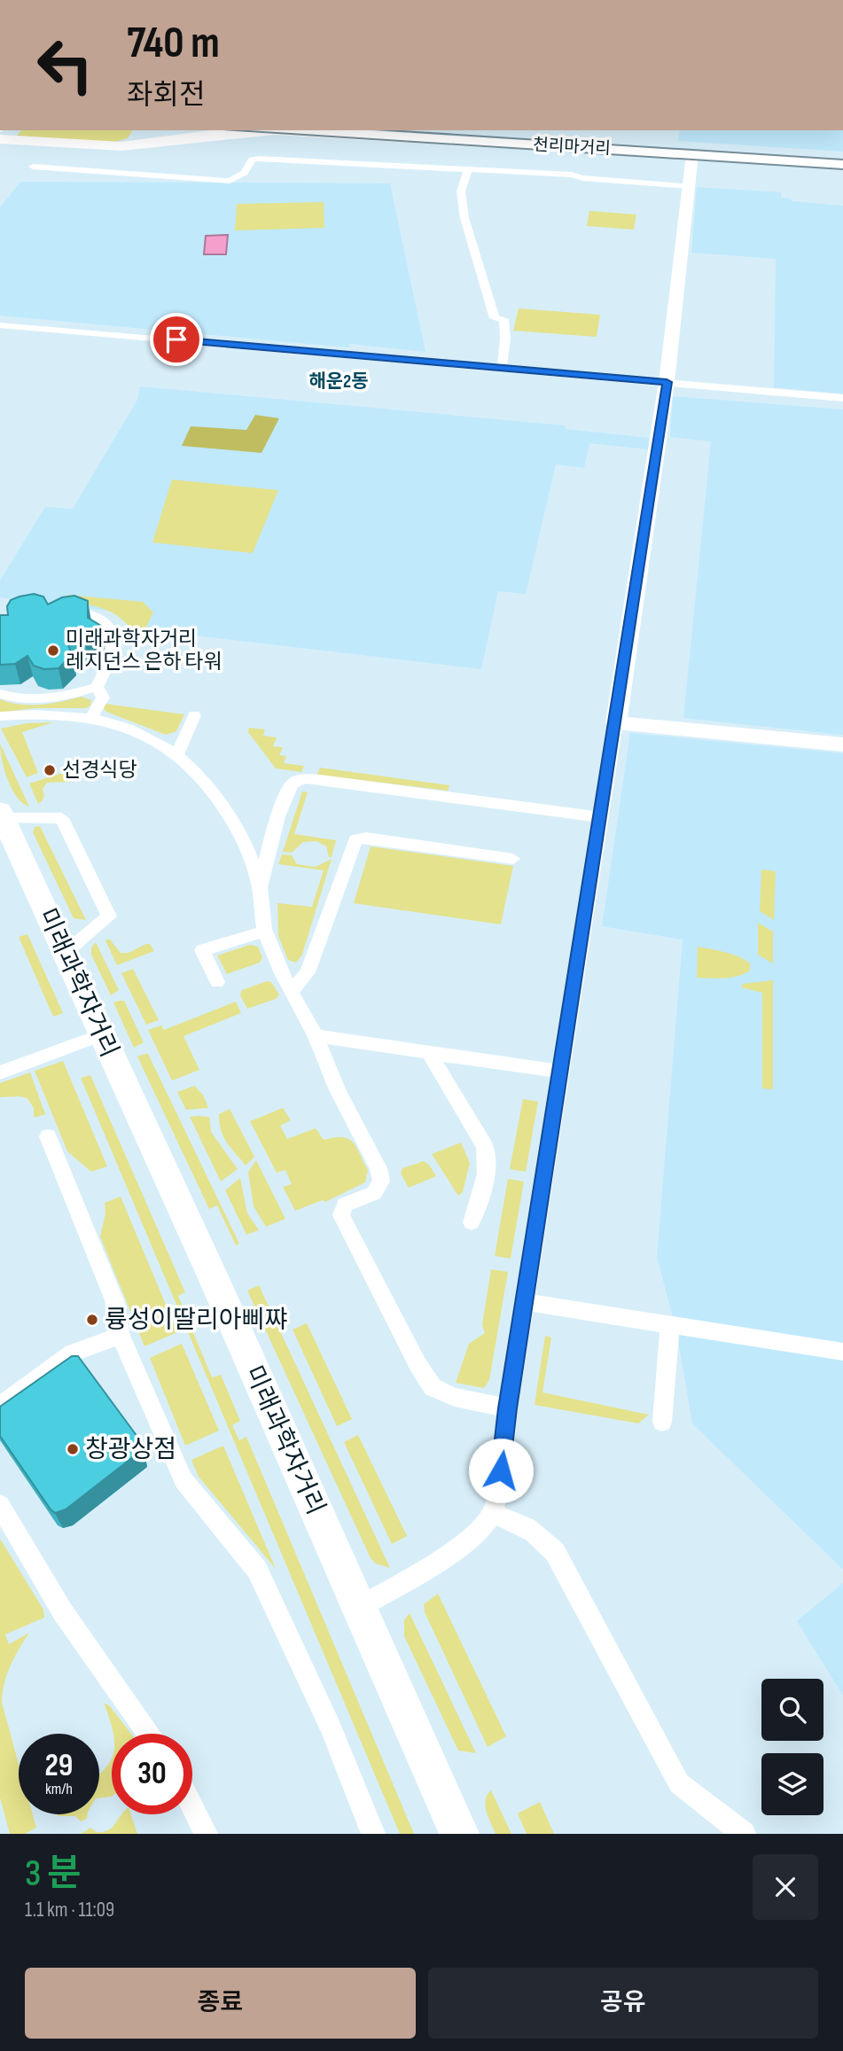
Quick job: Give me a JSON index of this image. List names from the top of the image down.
{
  "streets": {
    "highway": ["천리마거리"],
    "main road": ["미래과학자거리"]
  },
  "districts": ["해운2동"],
  "places": [
    "미래과학자거리 레지던스 은하 타워",
    "선경식당",
    "륭성이딸리아삐쨔",
    "창광상점"
  ],
  "page": {
    "turn": ["740 m", "좌회전"],
    "speed": "29 km/h",
    "limit": "30",
    "heading": ["3 분", "1.1 km · 11:09"],
    "buttons": ["종료", "공유"]
  }
}
